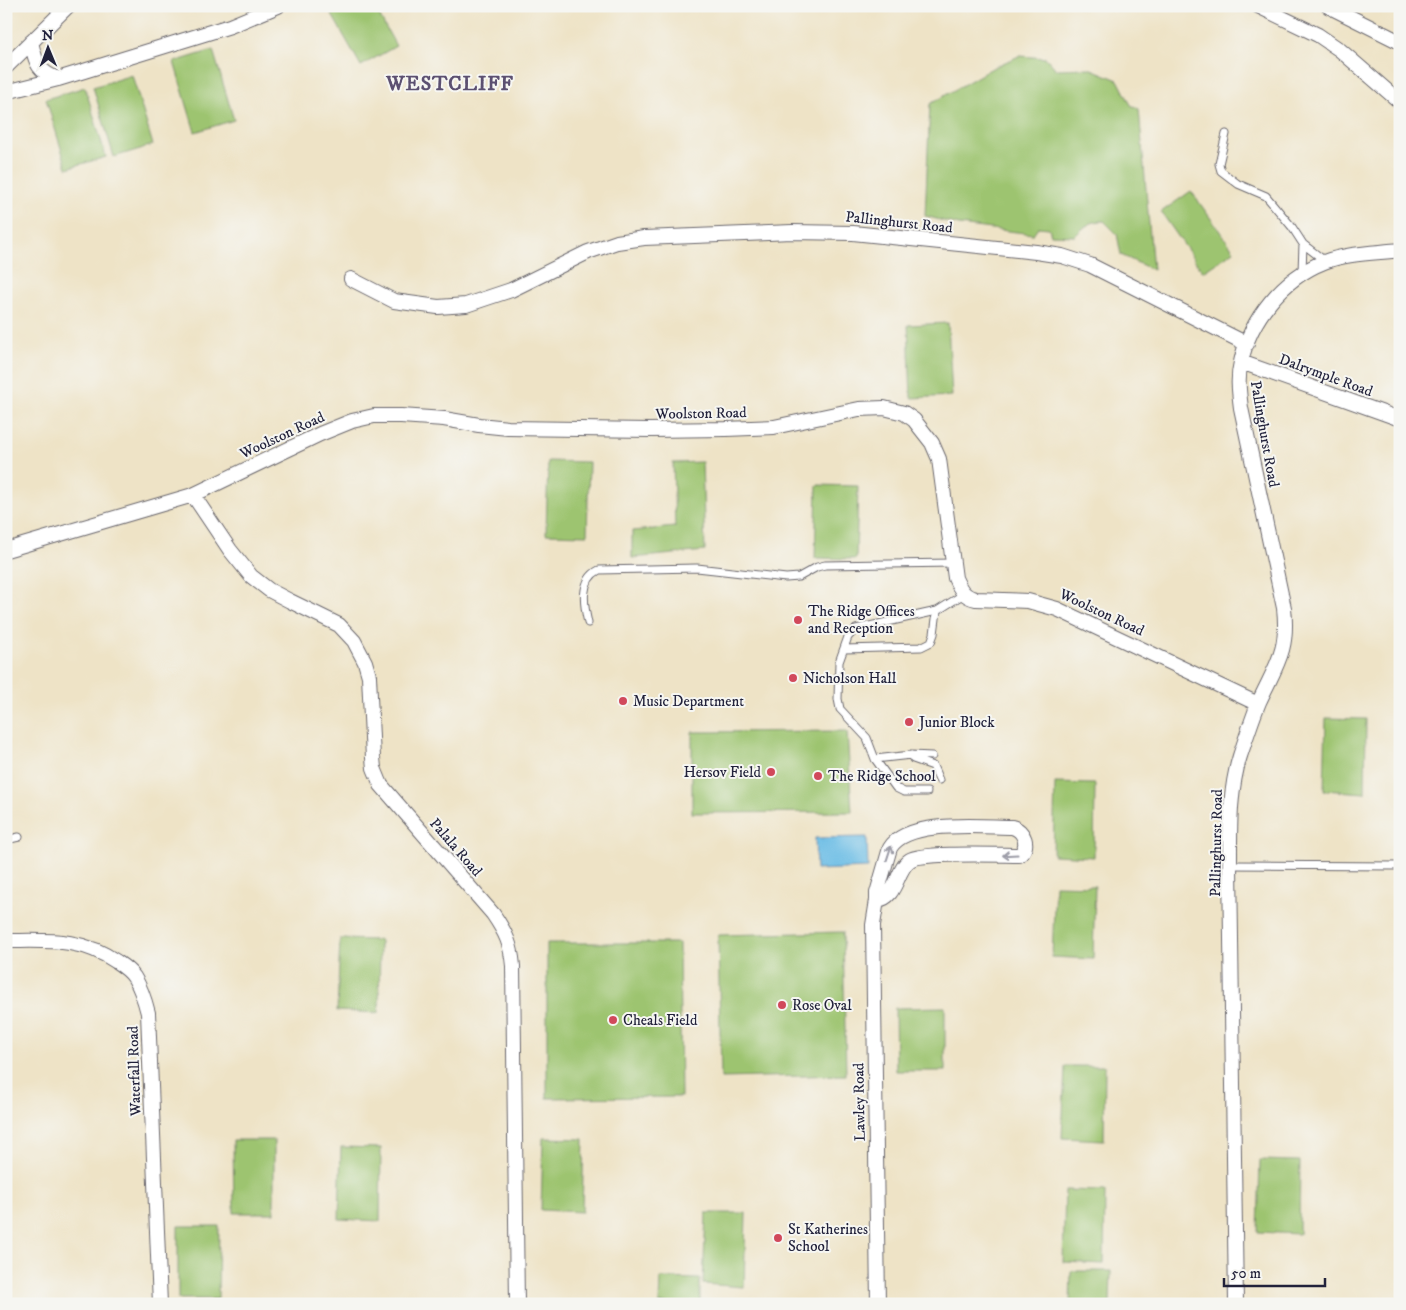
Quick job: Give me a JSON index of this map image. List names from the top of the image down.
{
  "streets": {
    "street": [
      "Pallinghurst Road",
      "Dalrymple Road",
      "Woolston Road",
      "Palala Road",
      "Waterfall Road",
      "Lawley Road"
    ]
  },
  "crossings": [
    ["Pallinghurst Road", "Dalrymple Road"],
    ["Pallinghurst Road", "Woolston Road"],
    ["Woolston Road", "Palala Road"]
  ],
  "districts": ["WESTCLIFF"],
  "places": [
    "The Ridge Offices and Reception",
    "Nicholson Hall",
    "Music Department",
    "Junior Block",
    "Hersov Field",
    "The Ridge School",
    "Rose Oval",
    "Cheals Field",
    "St Katherines School"
  ],
  "scale_bar": "50 m",
  "north": "top"
}
